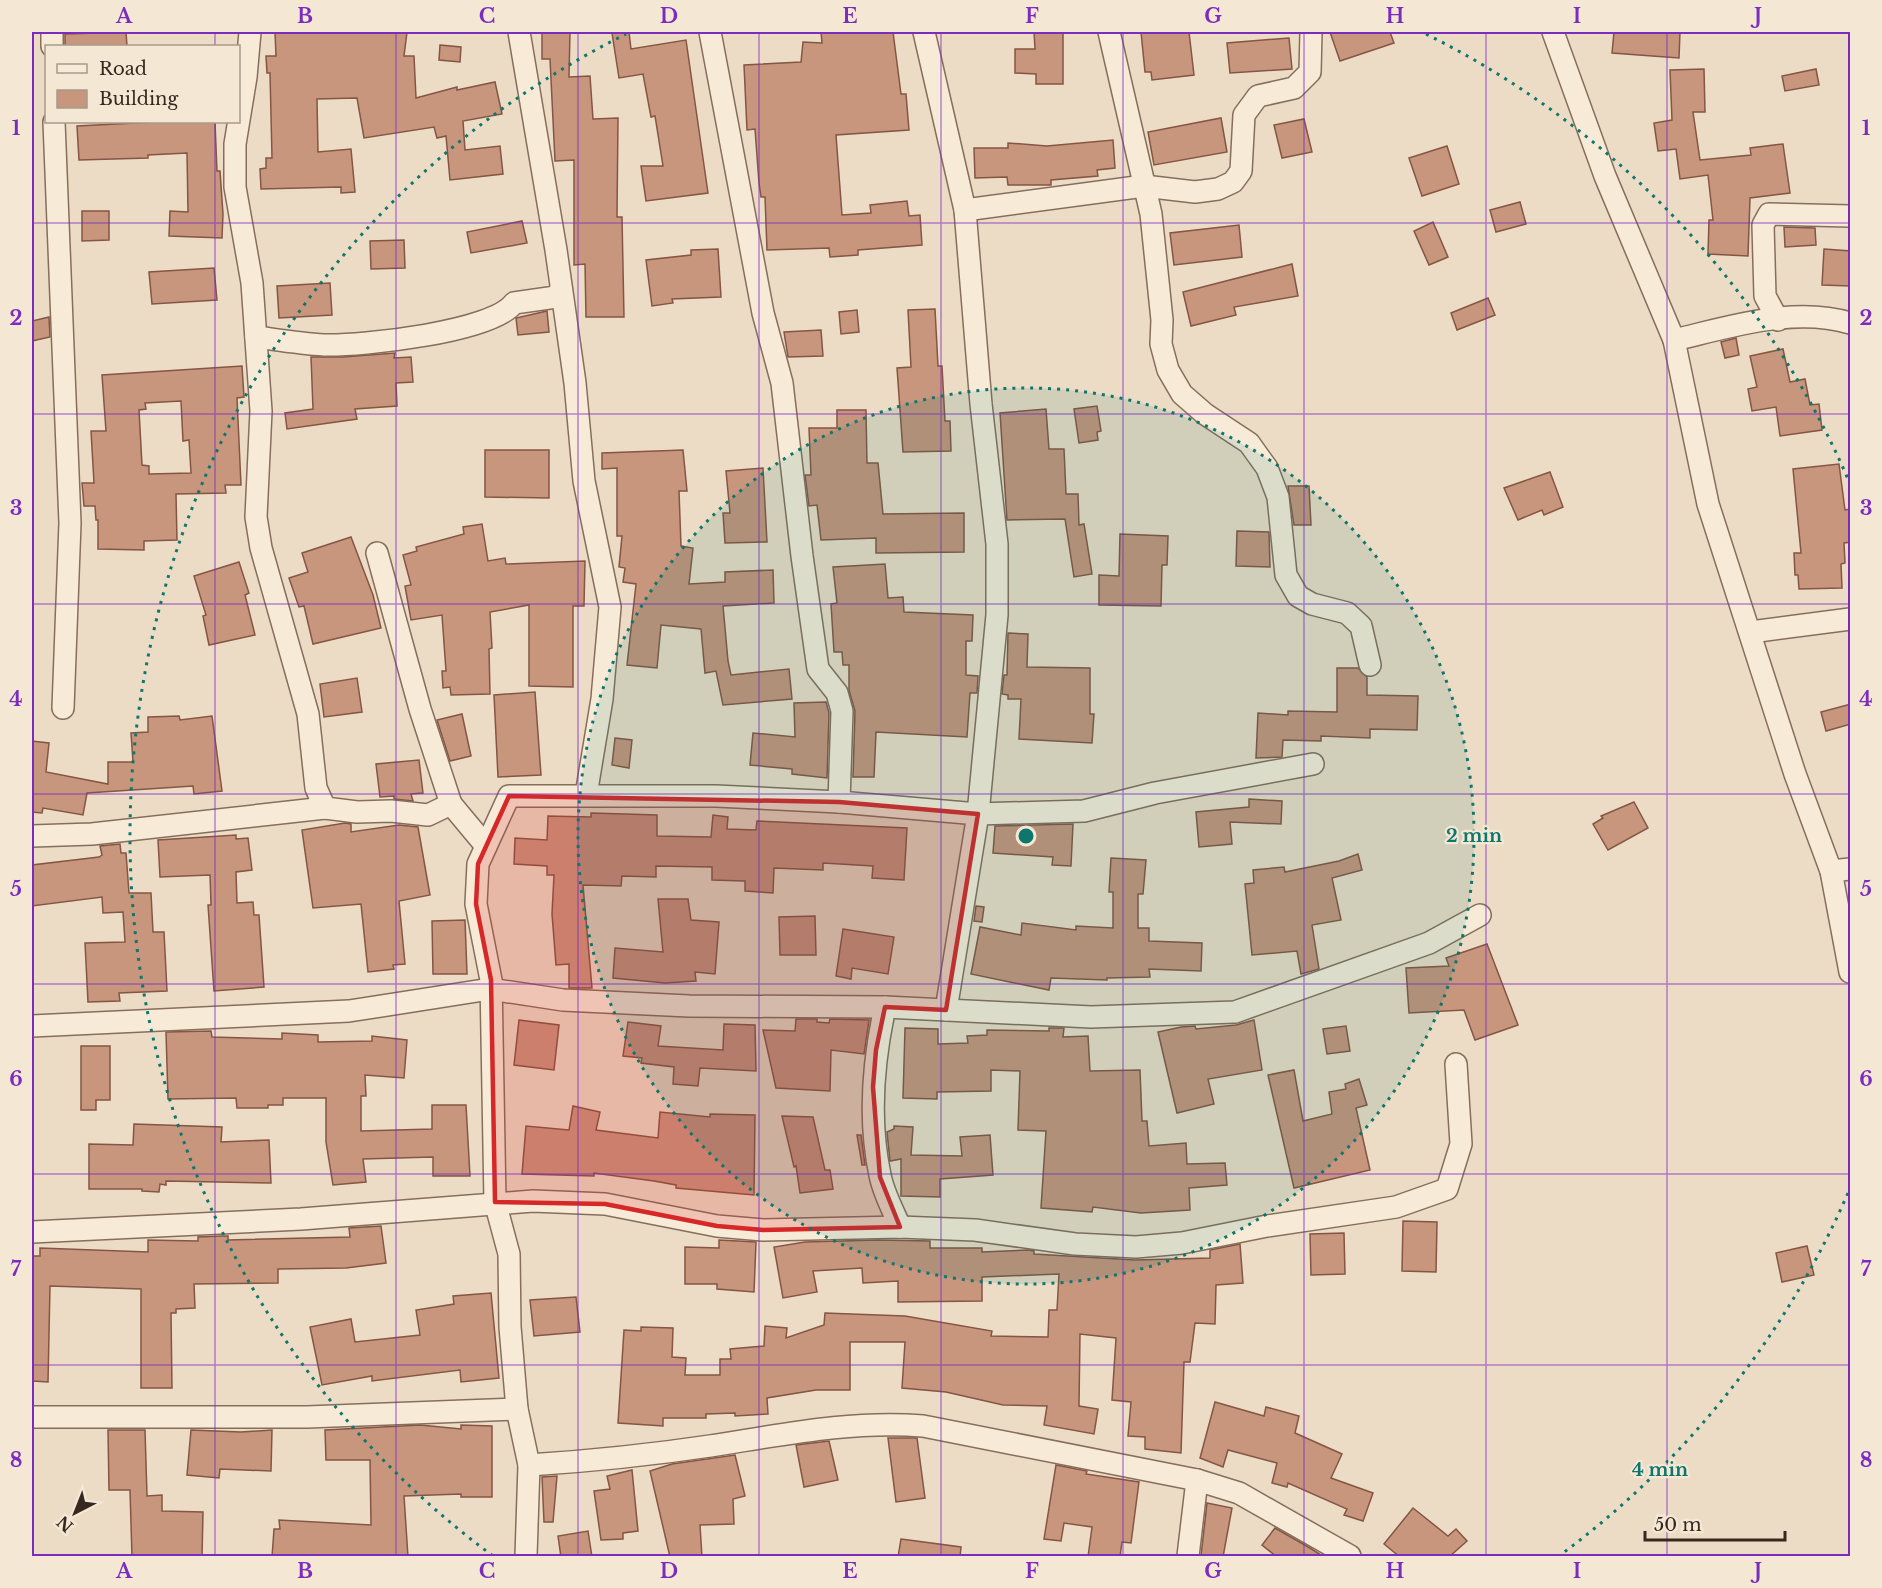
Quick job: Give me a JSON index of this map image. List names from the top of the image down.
{
  "legend": ["Road", "Building"],
  "scale_bar": "50 m",
  "north": "bottom left",
  "grid": {
    "columns": [
      "A",
      "B",
      "C",
      "D",
      "E",
      "F",
      "G",
      "H",
      "I",
      "J"
    ],
    "rows": [
      "1",
      "2",
      "3",
      "4",
      "5",
      "6",
      "7",
      "8"
    ]
  },
  "rings": ["2 min", "4 min"]
}
